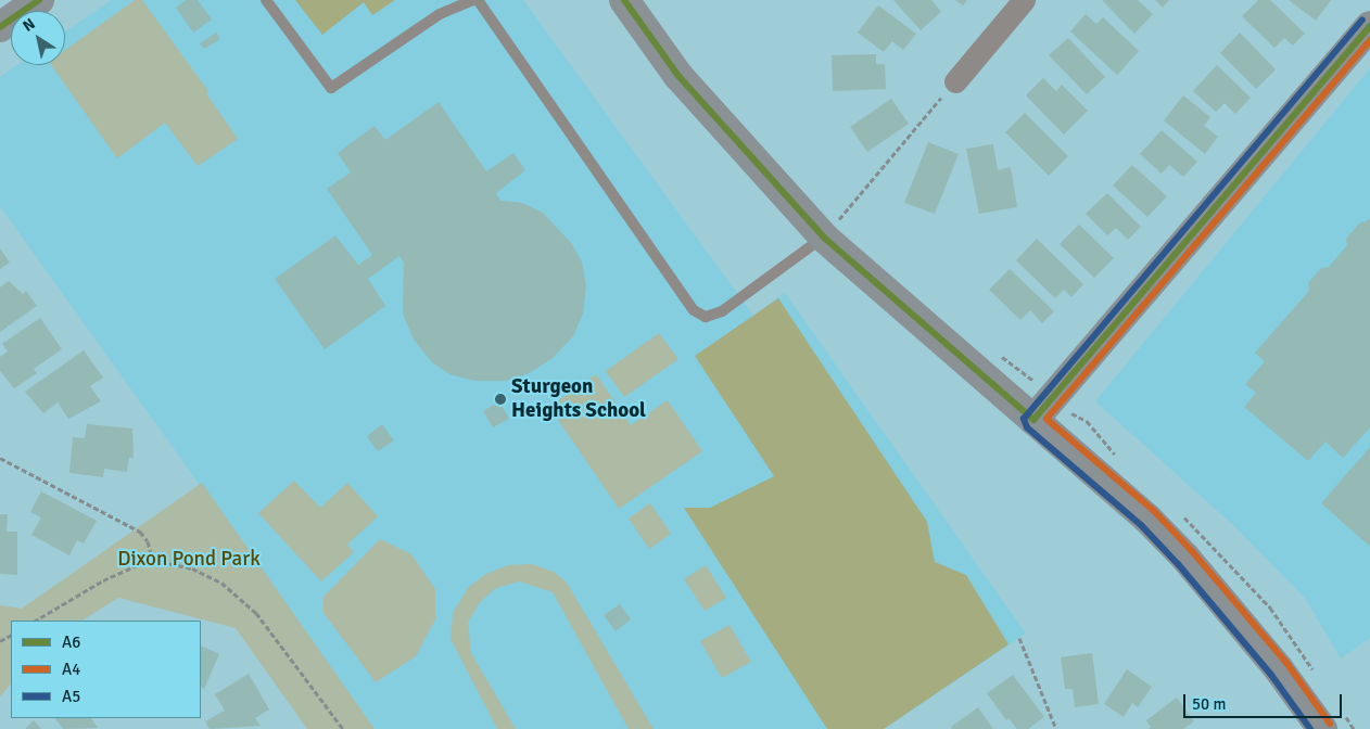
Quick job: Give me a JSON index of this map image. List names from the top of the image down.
{
  "parks": ["Dixon Pond Park"],
  "places": ["Sturgeon Heights School"],
  "lines": ["transit line A6", "transit line A5", "transit line A4"],
  "legend": ["A6", "A4", "A5"],
  "scale_bar": "50 m",
  "north": "top left"
}
